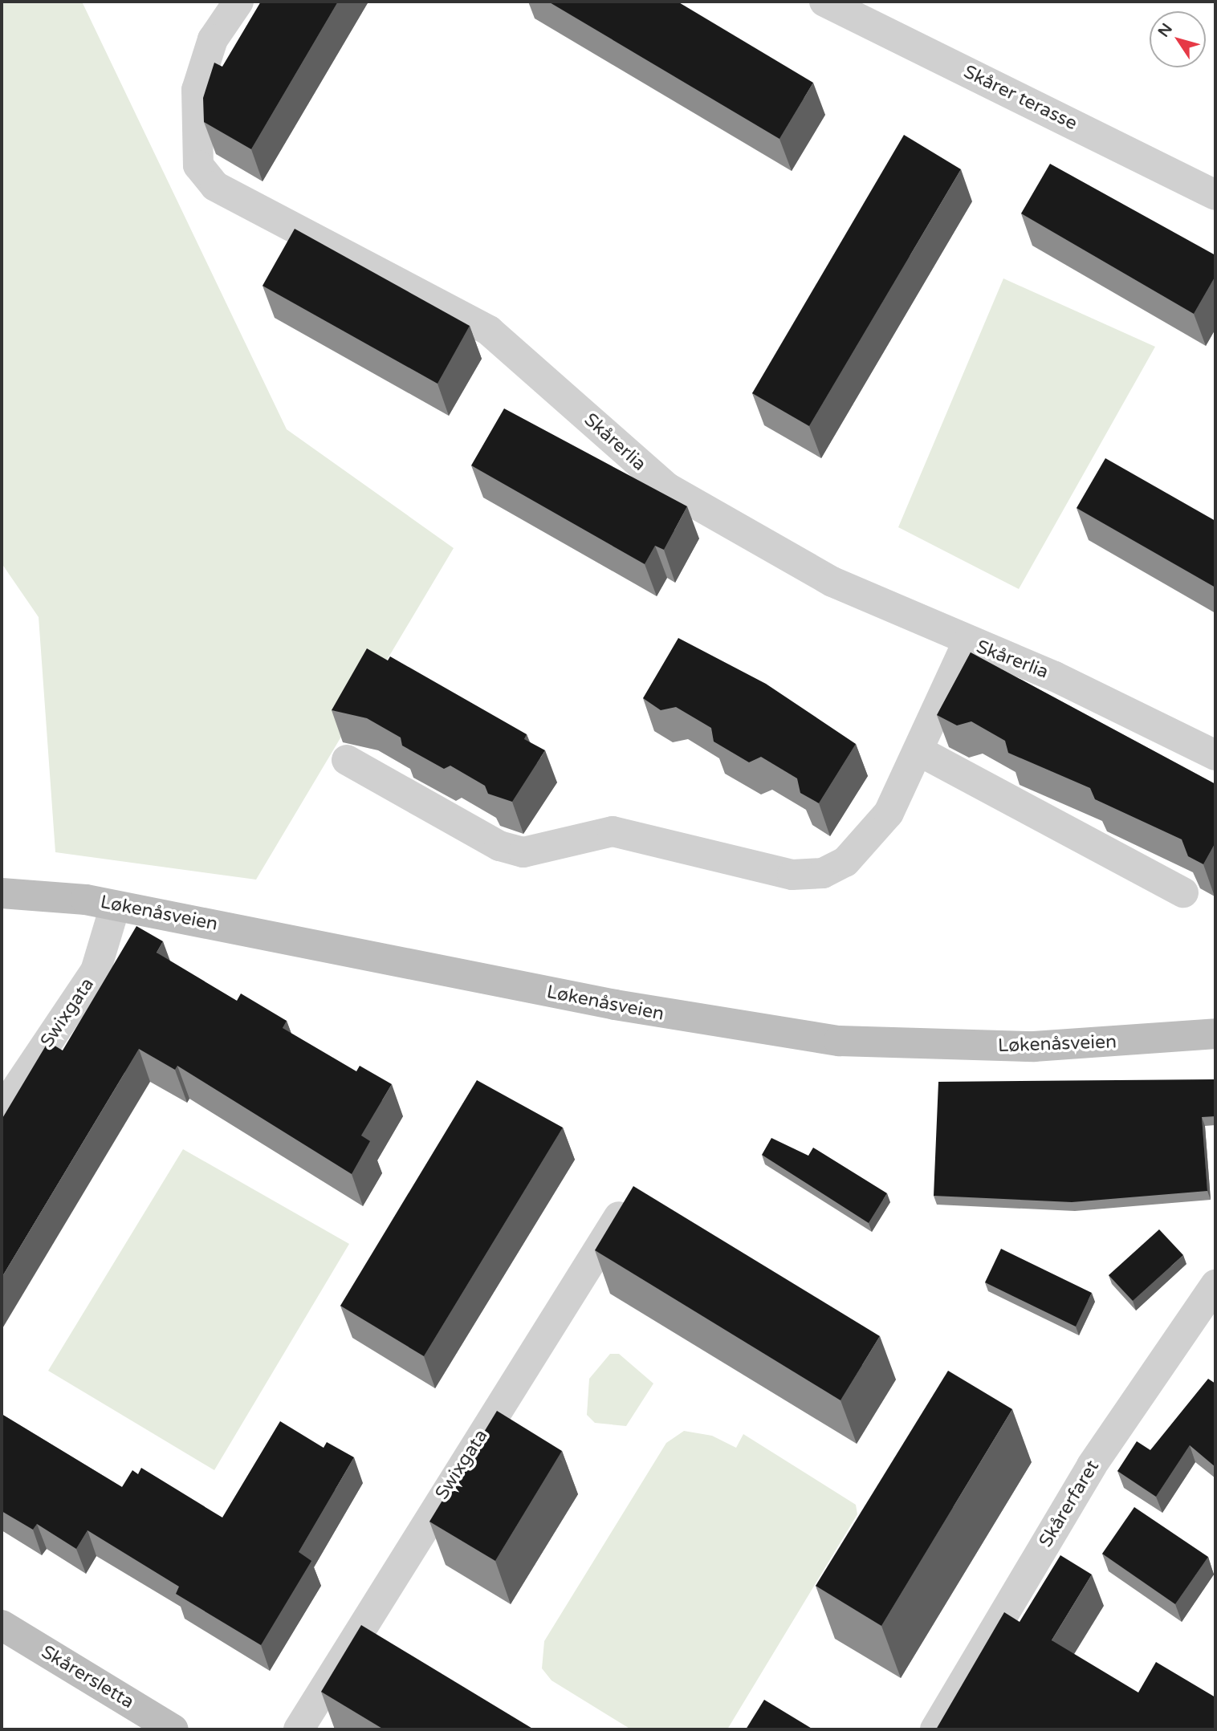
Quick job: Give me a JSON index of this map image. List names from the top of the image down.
{
  "streets": {
    "street": [
      "Skårer terasse",
      "Skårerlia",
      "Løkenåsveien",
      "Swixgata",
      "Skårerfaret",
      "Skårersletta"
    ]
  },
  "crossings": [
    ["Løkenåsveien", "Swixgata"]
  ],
  "north": "top left"
}
